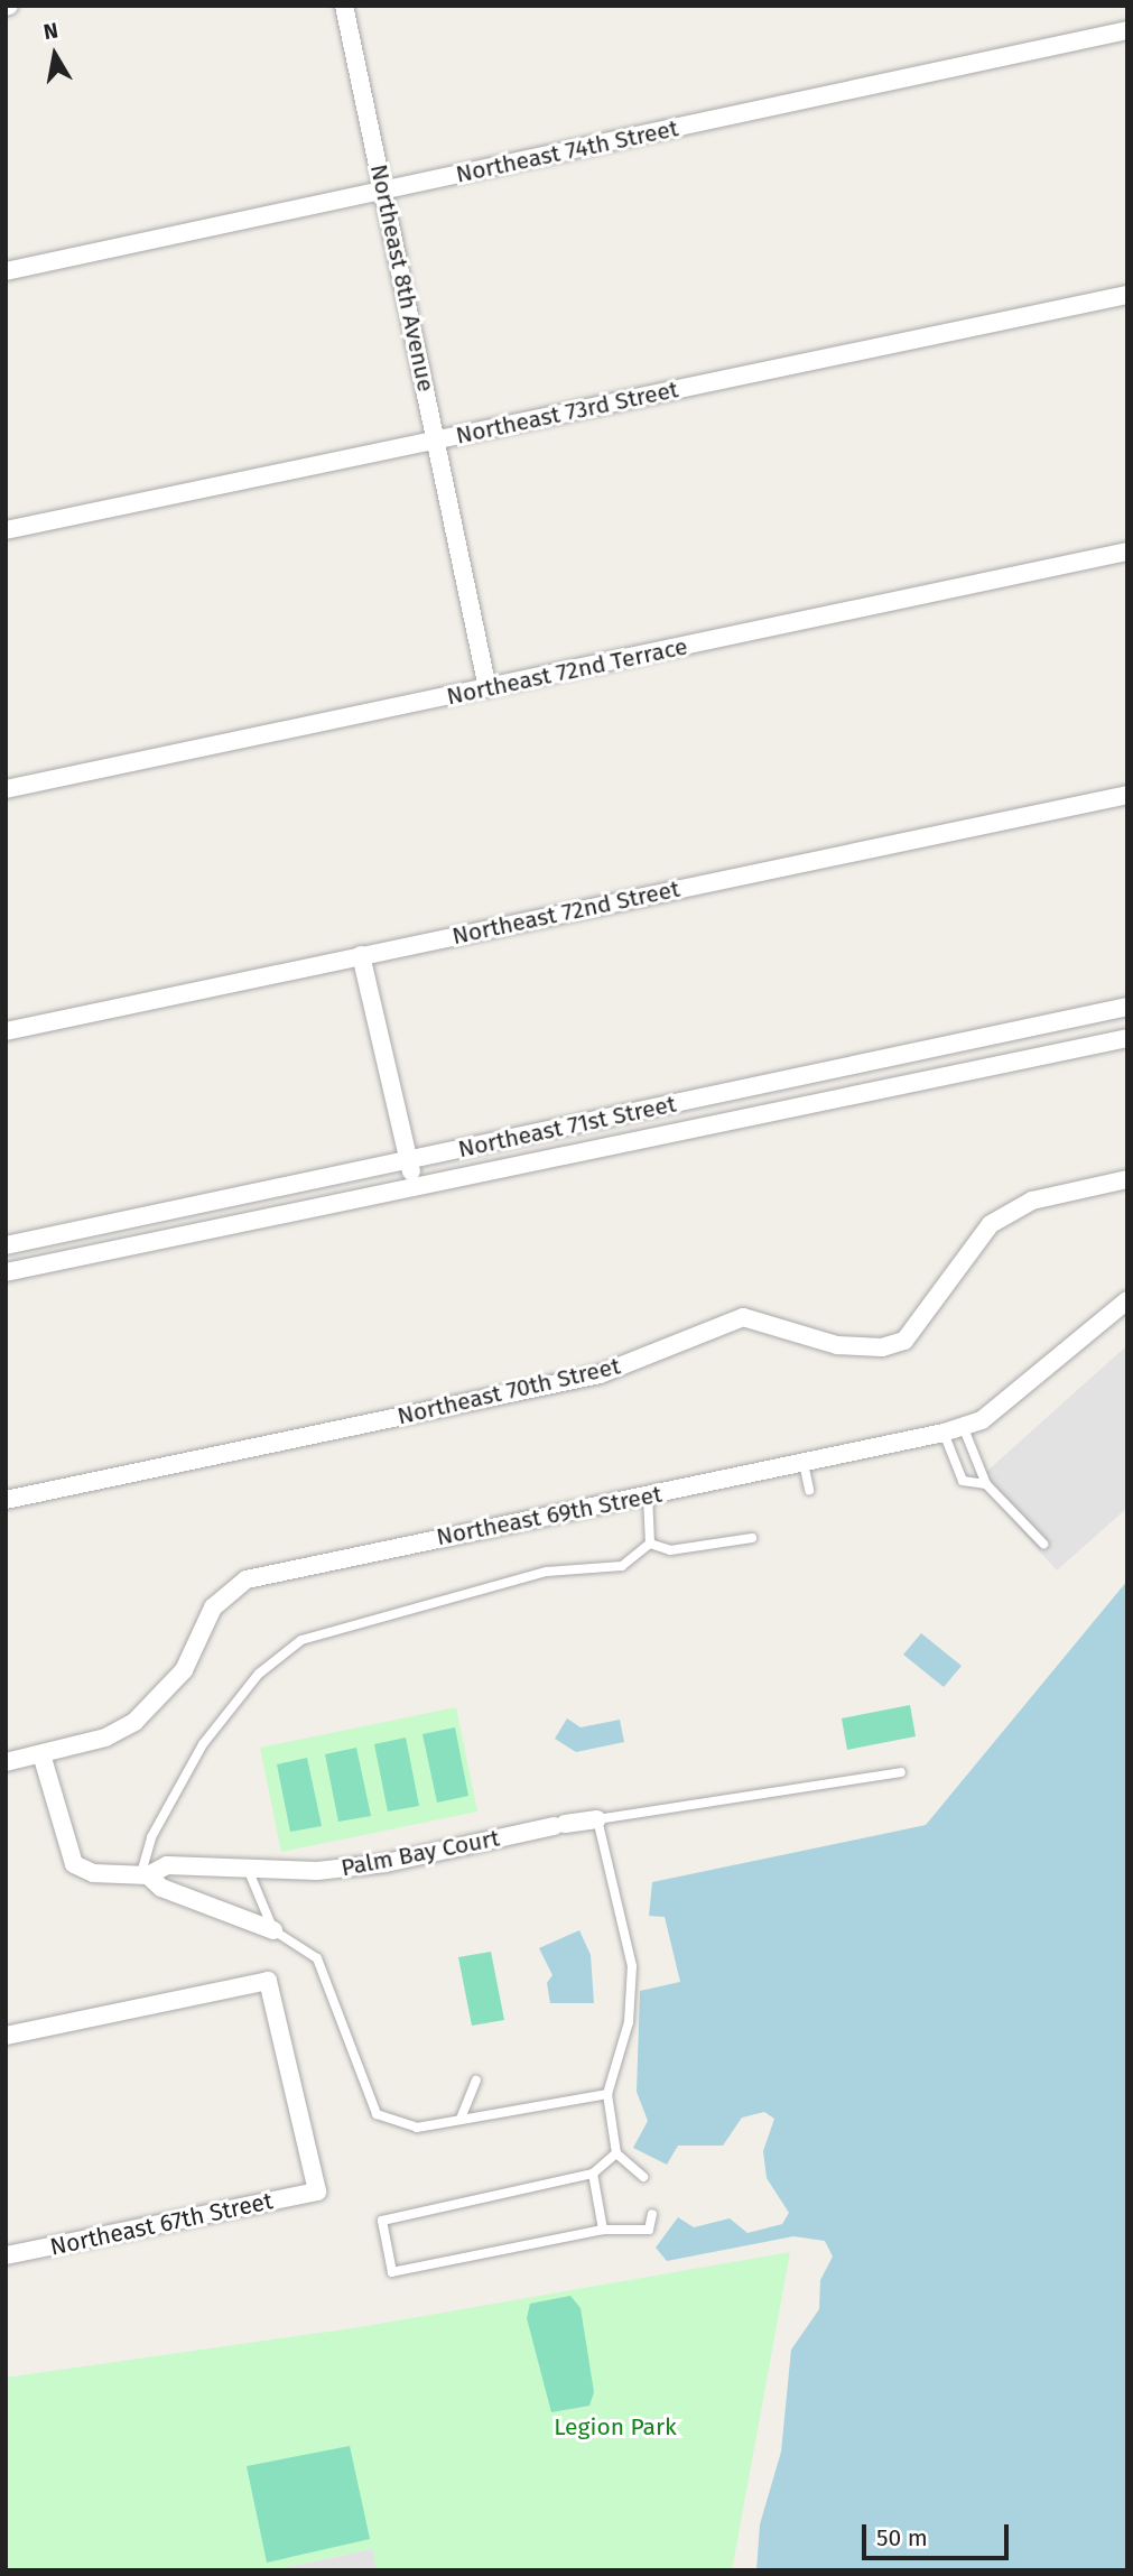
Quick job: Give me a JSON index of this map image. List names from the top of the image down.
{
  "streets": {
    "street": [
      "Northeast 74th Street",
      "Northeast 8th Avenue",
      "Northeast 73rd Street",
      "Northeast 72nd Terrace",
      "Northeast 72nd Street",
      "Northeast 71st Street",
      "Northeast 70th Street",
      "Northeast 69th Street",
      "Palm Bay Court",
      "Northeast 67th Street"
    ]
  },
  "crossings": [
    ["Northeast 74th Street", "Northeast 8th Avenue"],
    ["Northeast 8th Avenue", "Northeast 73rd Street"],
    ["Northeast 8th Avenue", "Northeast 72nd Terrace"],
    ["Northeast 69th Street", "Palm Bay Court"]
  ],
  "parks": ["Legion Park"],
  "scale_bar": "50 m",
  "north": "top"
}
